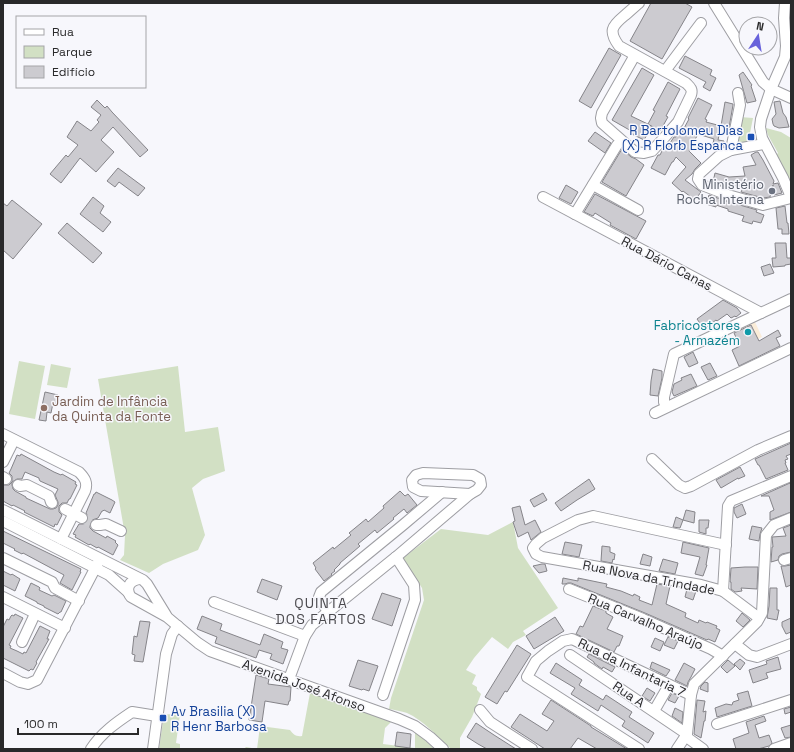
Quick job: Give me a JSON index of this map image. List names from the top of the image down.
{
  "streets": {
    "street": [
      "Rua Dário Canas",
      "Rua Nova da Trindade",
      "Rua Carvalho Araújo",
      "Rua da Infantaria 7",
      "Avenida José Afonso",
      "Rua A"
    ]
  },
  "districts": ["QUINTA DOS FARTOS"],
  "places": {
    "transit": ["R Bartolomeu Dias (X) R Florb Espanca", "Av Brasilia (X) R Henr Barbosa"],
    "other": ["Ministério Rocha Interna", "Fabricostores - Armazém", "Jardim de Infância da Quinta da Fonte"]
  },
  "legend": ["Rua", "Parque", "Edifício"],
  "scale_bar": "100 m",
  "north": "top"
}
